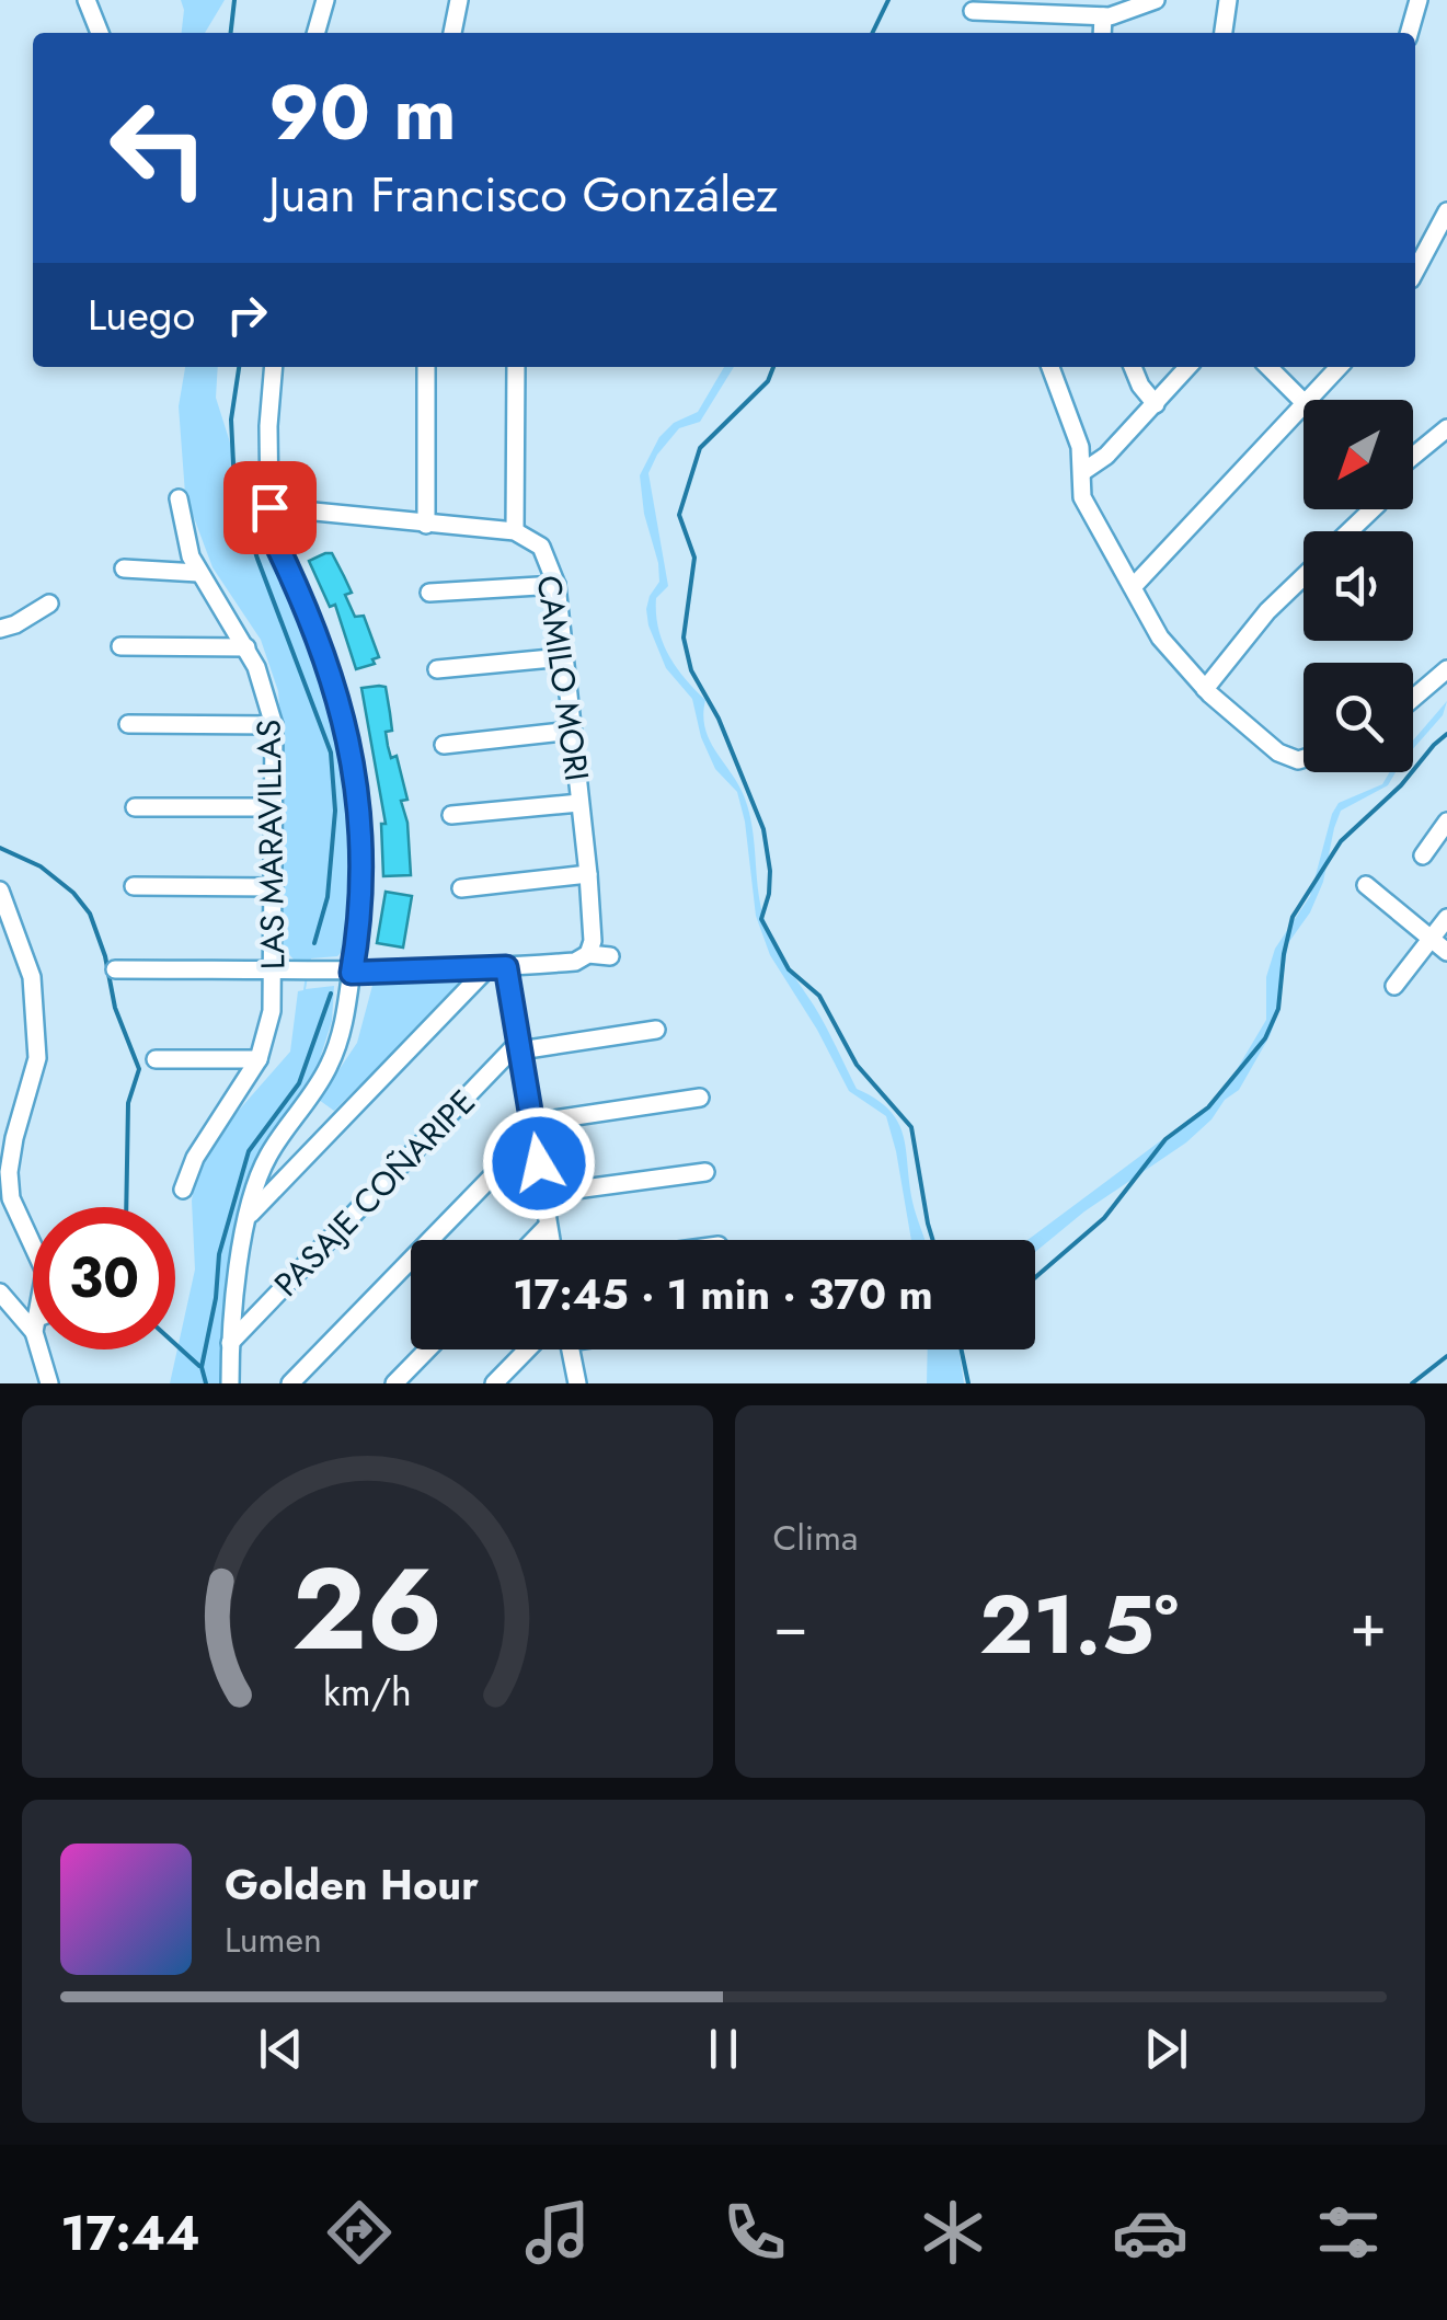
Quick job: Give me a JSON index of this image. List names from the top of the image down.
{
  "streets": {
    "street": ["CAMILO MORI", "LAS MARAVILLAS", "PASAJE COÑARIPE"]
  },
  "north": "bottom left",
  "page": {
    "turn": ["90 m", "Juan Francisco González"],
    "then": "Luego",
    "limit": "30",
    "trip": "17:45 · 1 min · 370 m",
    "tile": "Clima",
    "heat": ["−", "21.5°", "+"],
    "song": ["Golden Hour", "Lumen"],
    "tabs": "17:44",
    "gauge": ["26", "km/h"]
  }
}
